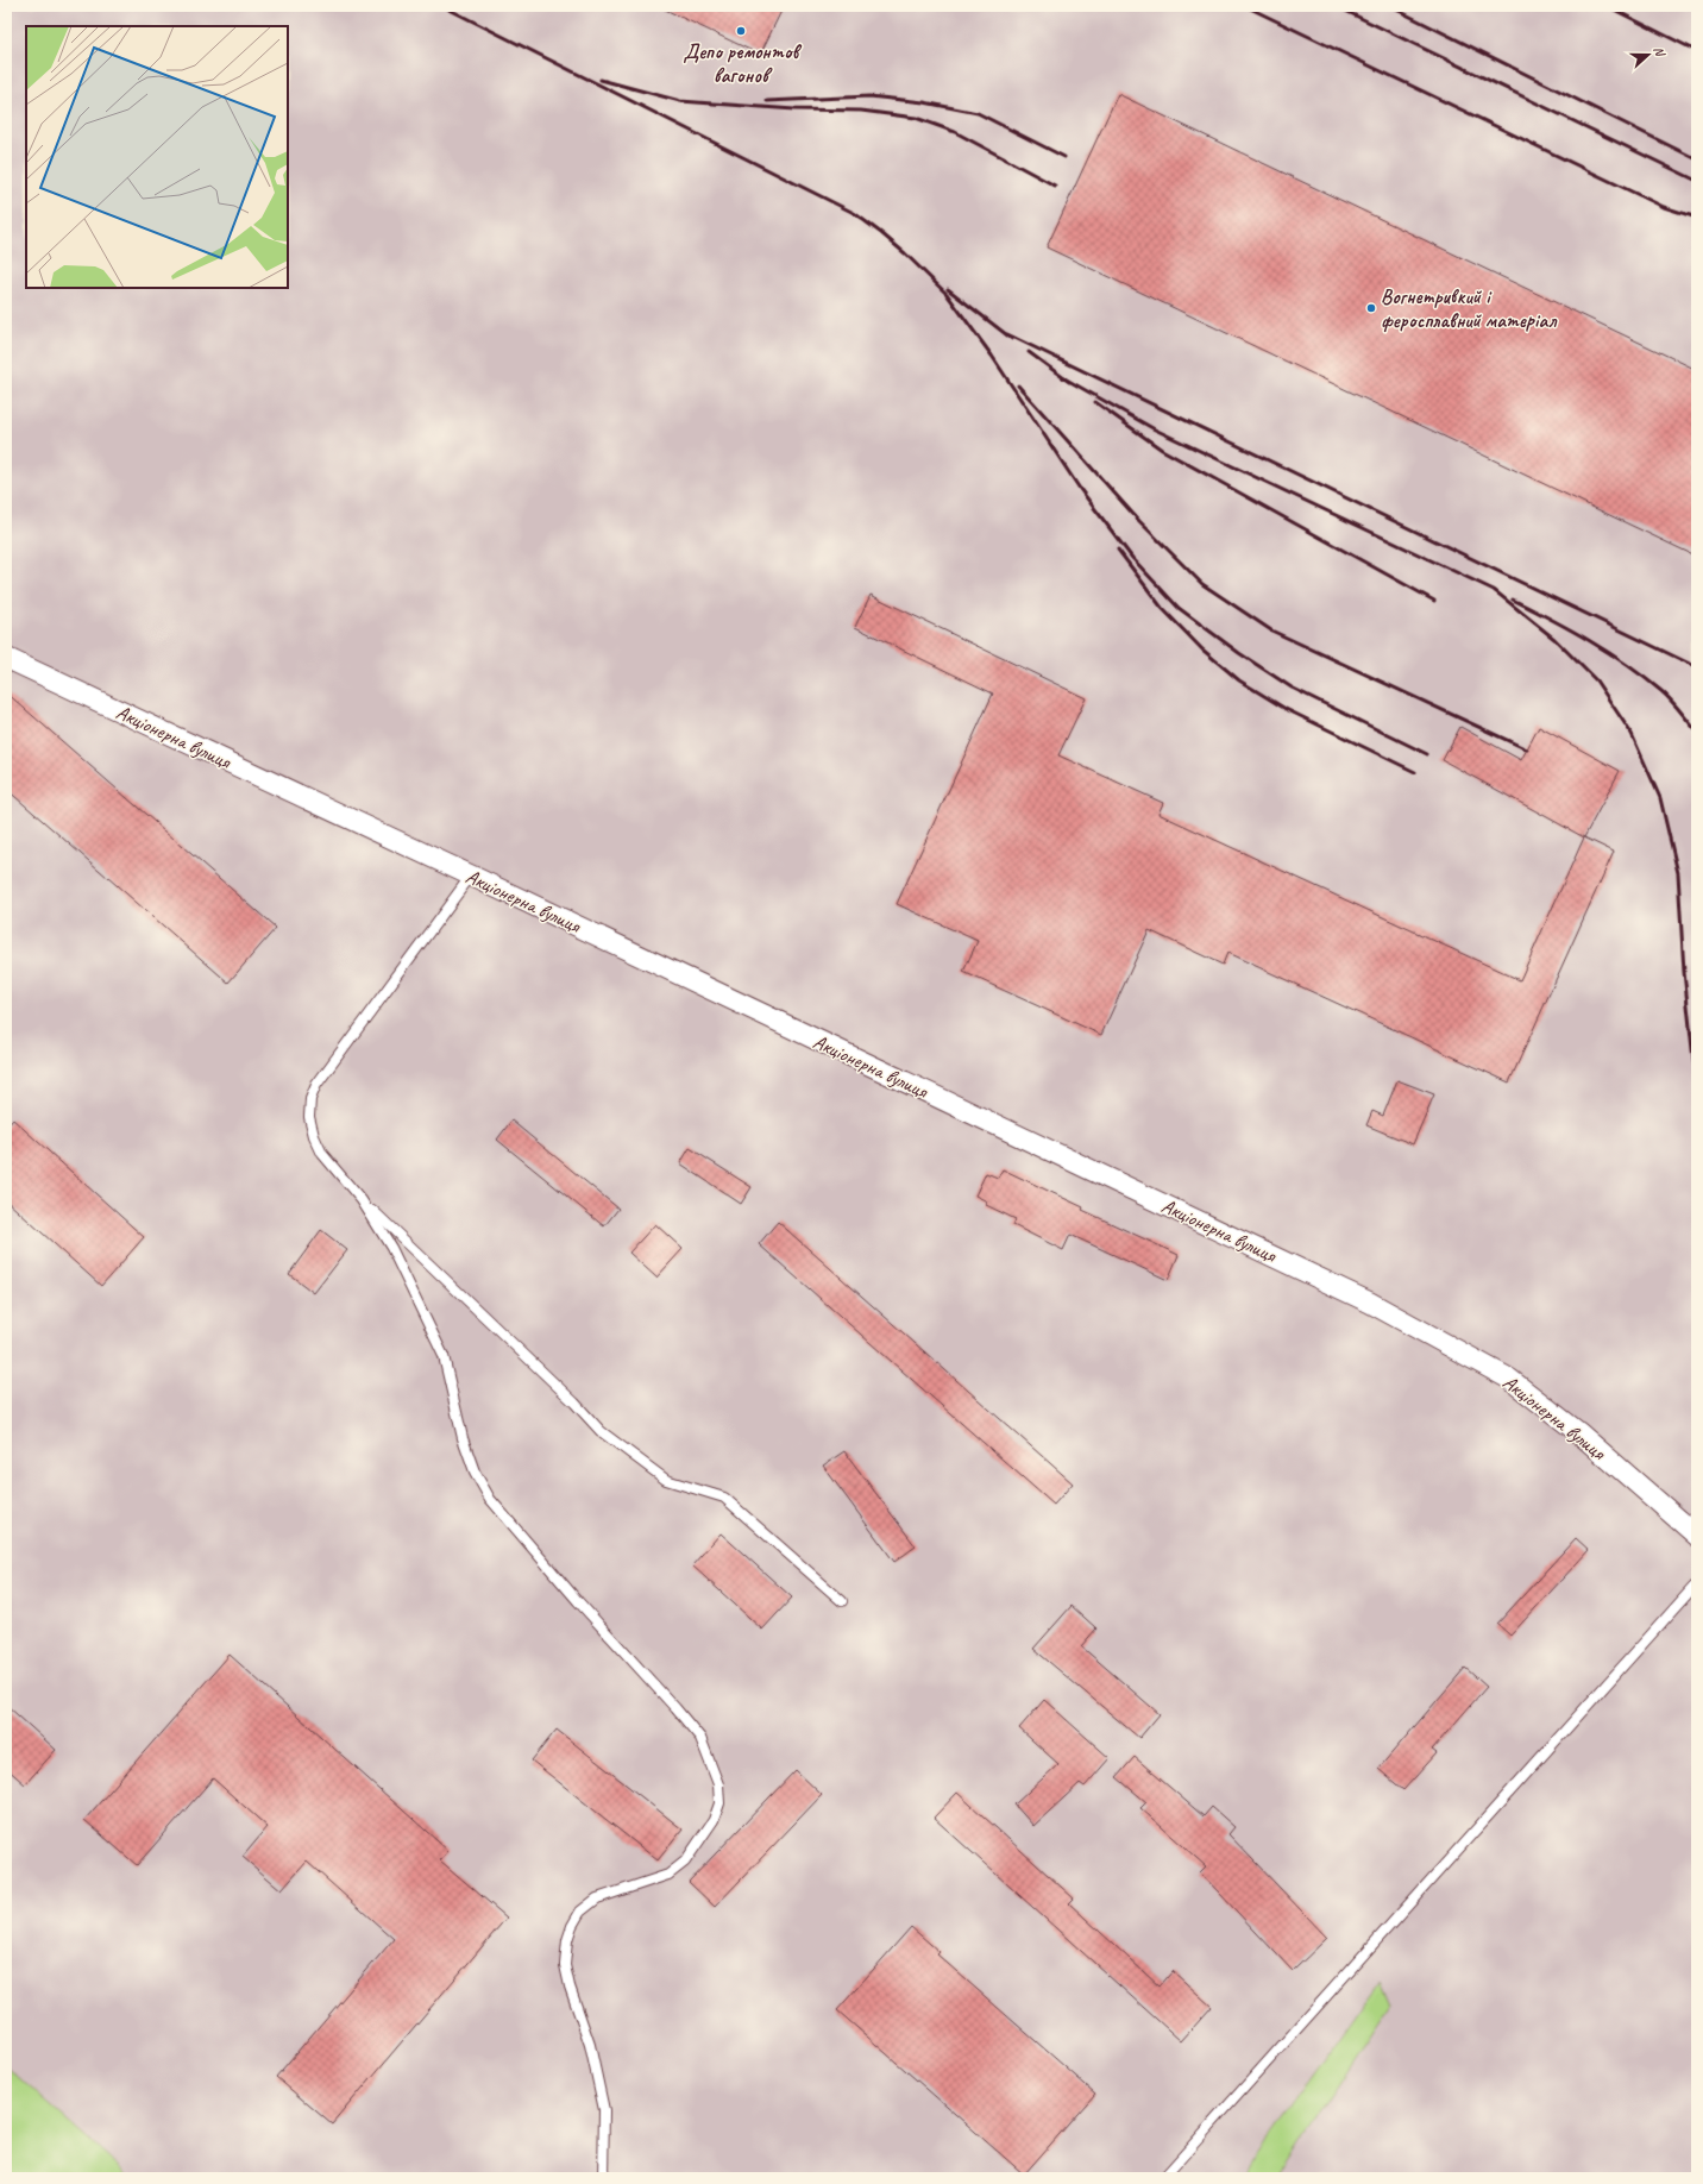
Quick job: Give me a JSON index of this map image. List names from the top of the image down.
{
  "streets": {
    "street": ["Акціонерна вулиця"]
  },
  "places": ["Депо ремонтов вагонов", "Вогнетривкий і феросплавний матеріал"],
  "north": "right"
}
